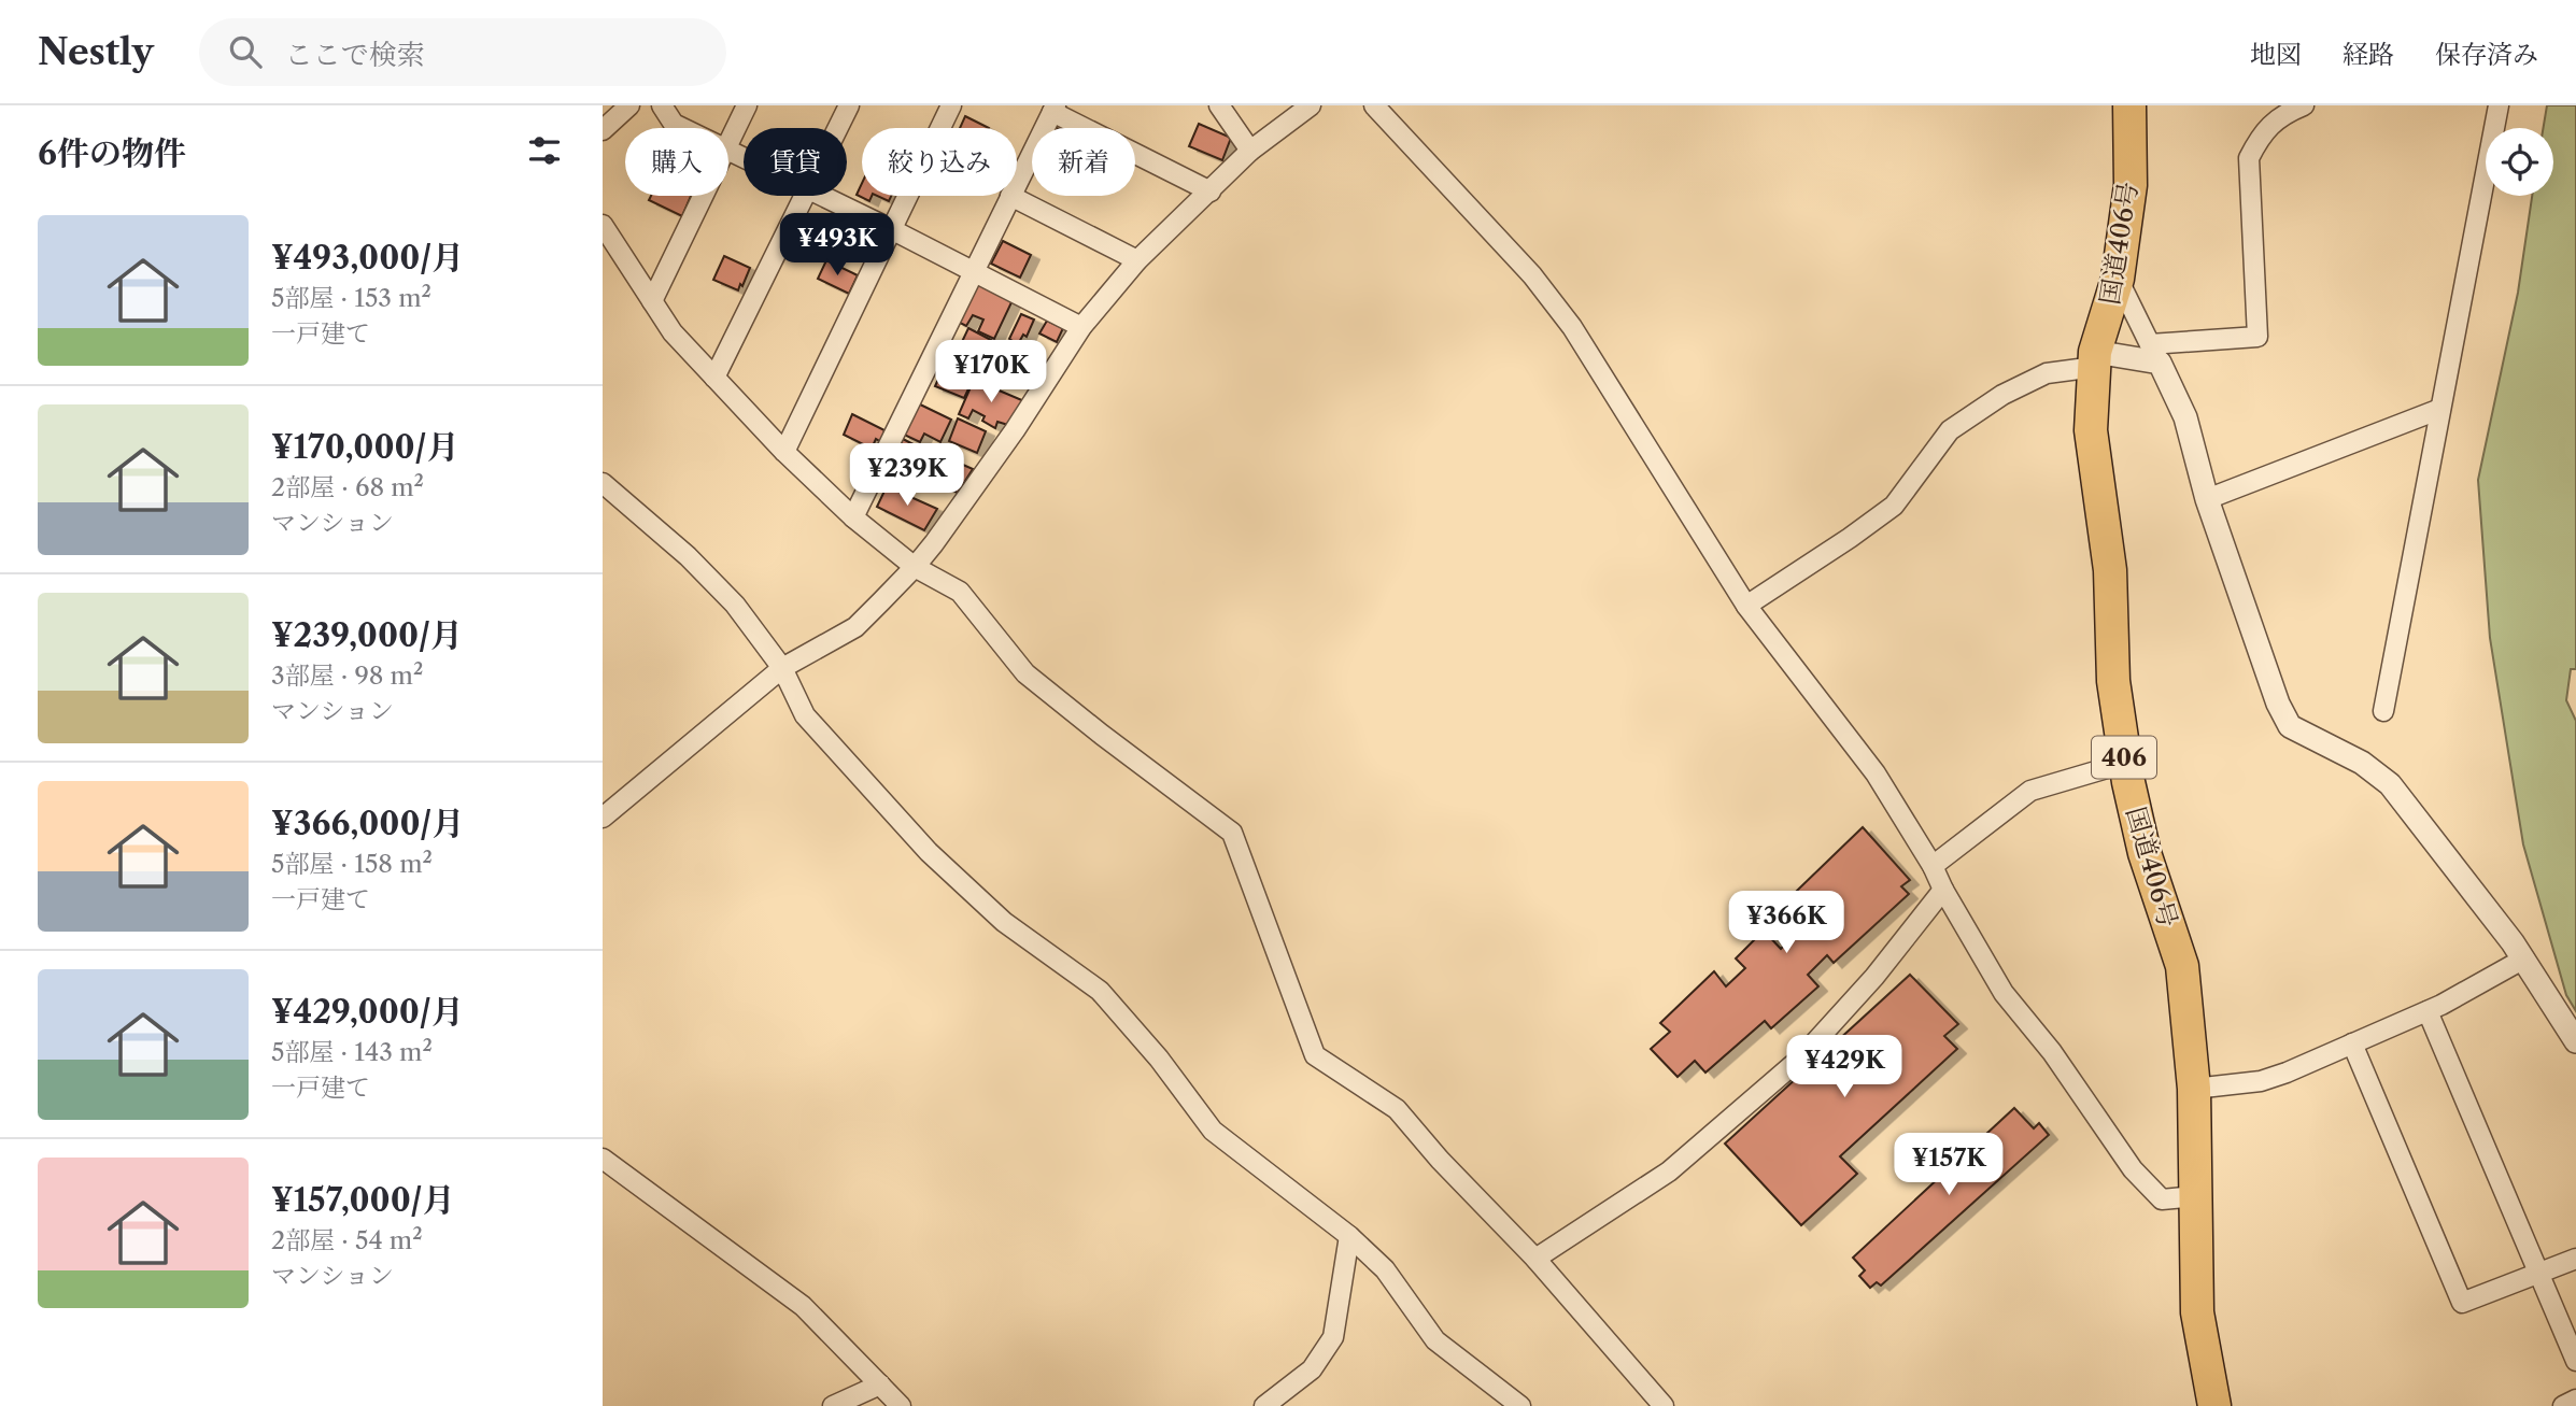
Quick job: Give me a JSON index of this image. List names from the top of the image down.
{
  "streets": {
    "highway": ["国道406号", "406"]
  },
  "page": {
    "header": "Nestly",
    "search": "ここで検索",
    "nav": ["地図", "経路", "保存済み"],
    "heading": "6件の物件",
    "chip": [
      "購入",
      "賃貸",
      "絞り込み",
      "新着"
    ],
    "list": [
      {
        "name": "¥493,000/月",
        "note": "5部屋 · 153 m² · 一戸建て"
      },
      {
        "name": "¥170,000/月",
        "note": "2部屋 · 68 m² · マンション"
      },
      {
        "name": "¥239,000/月",
        "note": "3部屋 · 98 m² · マンション"
      },
      {
        "name": "¥366,000/月",
        "note": "5部屋 · 158 m² · 一戸建て"
      },
      {
        "name": "¥429,000/月",
        "note": "5部屋 · 143 m² · 一戸建て"
      },
      {
        "name": "¥157,000/月",
        "note": "2部屋 · 54 m² · マンション"
      }
    ],
    "price": [
      "¥493K",
      "¥170K",
      "¥239K",
      "¥366K",
      "¥429K",
      "¥157K"
    ]
  }
}
